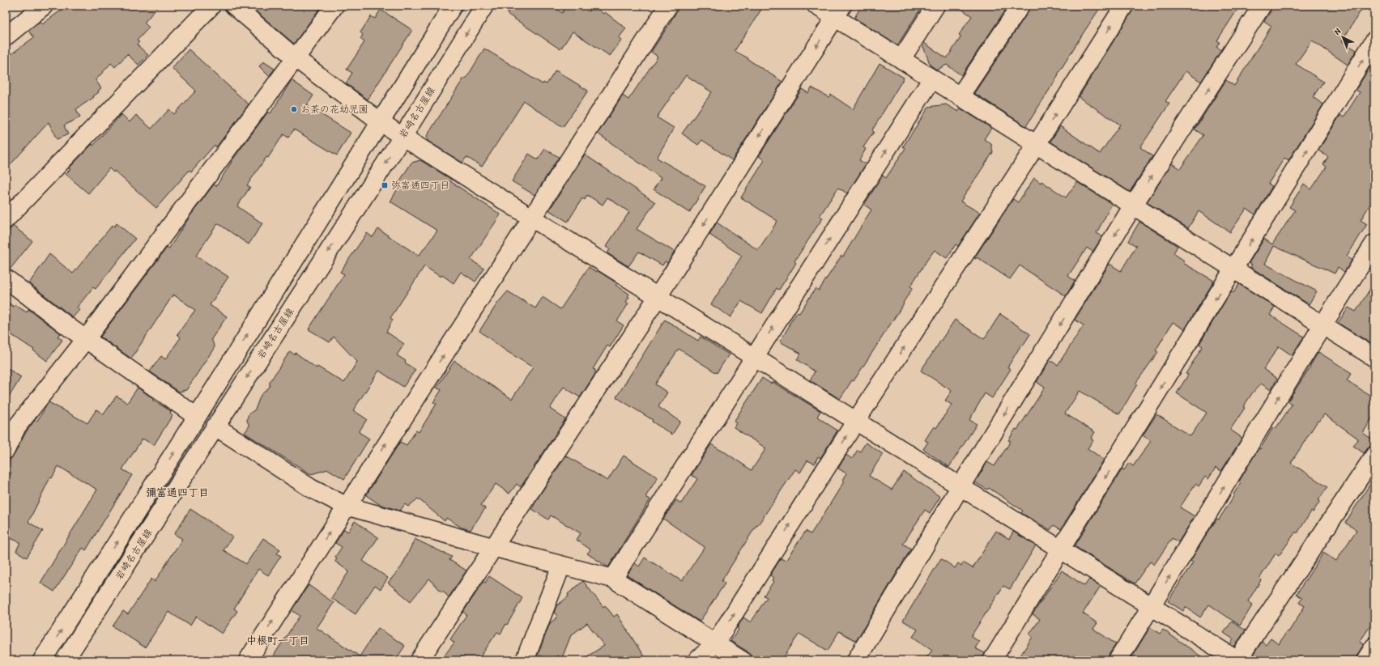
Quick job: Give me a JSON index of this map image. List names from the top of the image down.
{
  "streets": {
    "street": ["岩崎名古屋線"]
  },
  "districts": ["彌富通四丁目", "中根町一丁目"],
  "places": {
    "other": ["お茶の花幼児園"],
    "transit": ["弥富通四丁目"]
  },
  "north": "top left"
}
